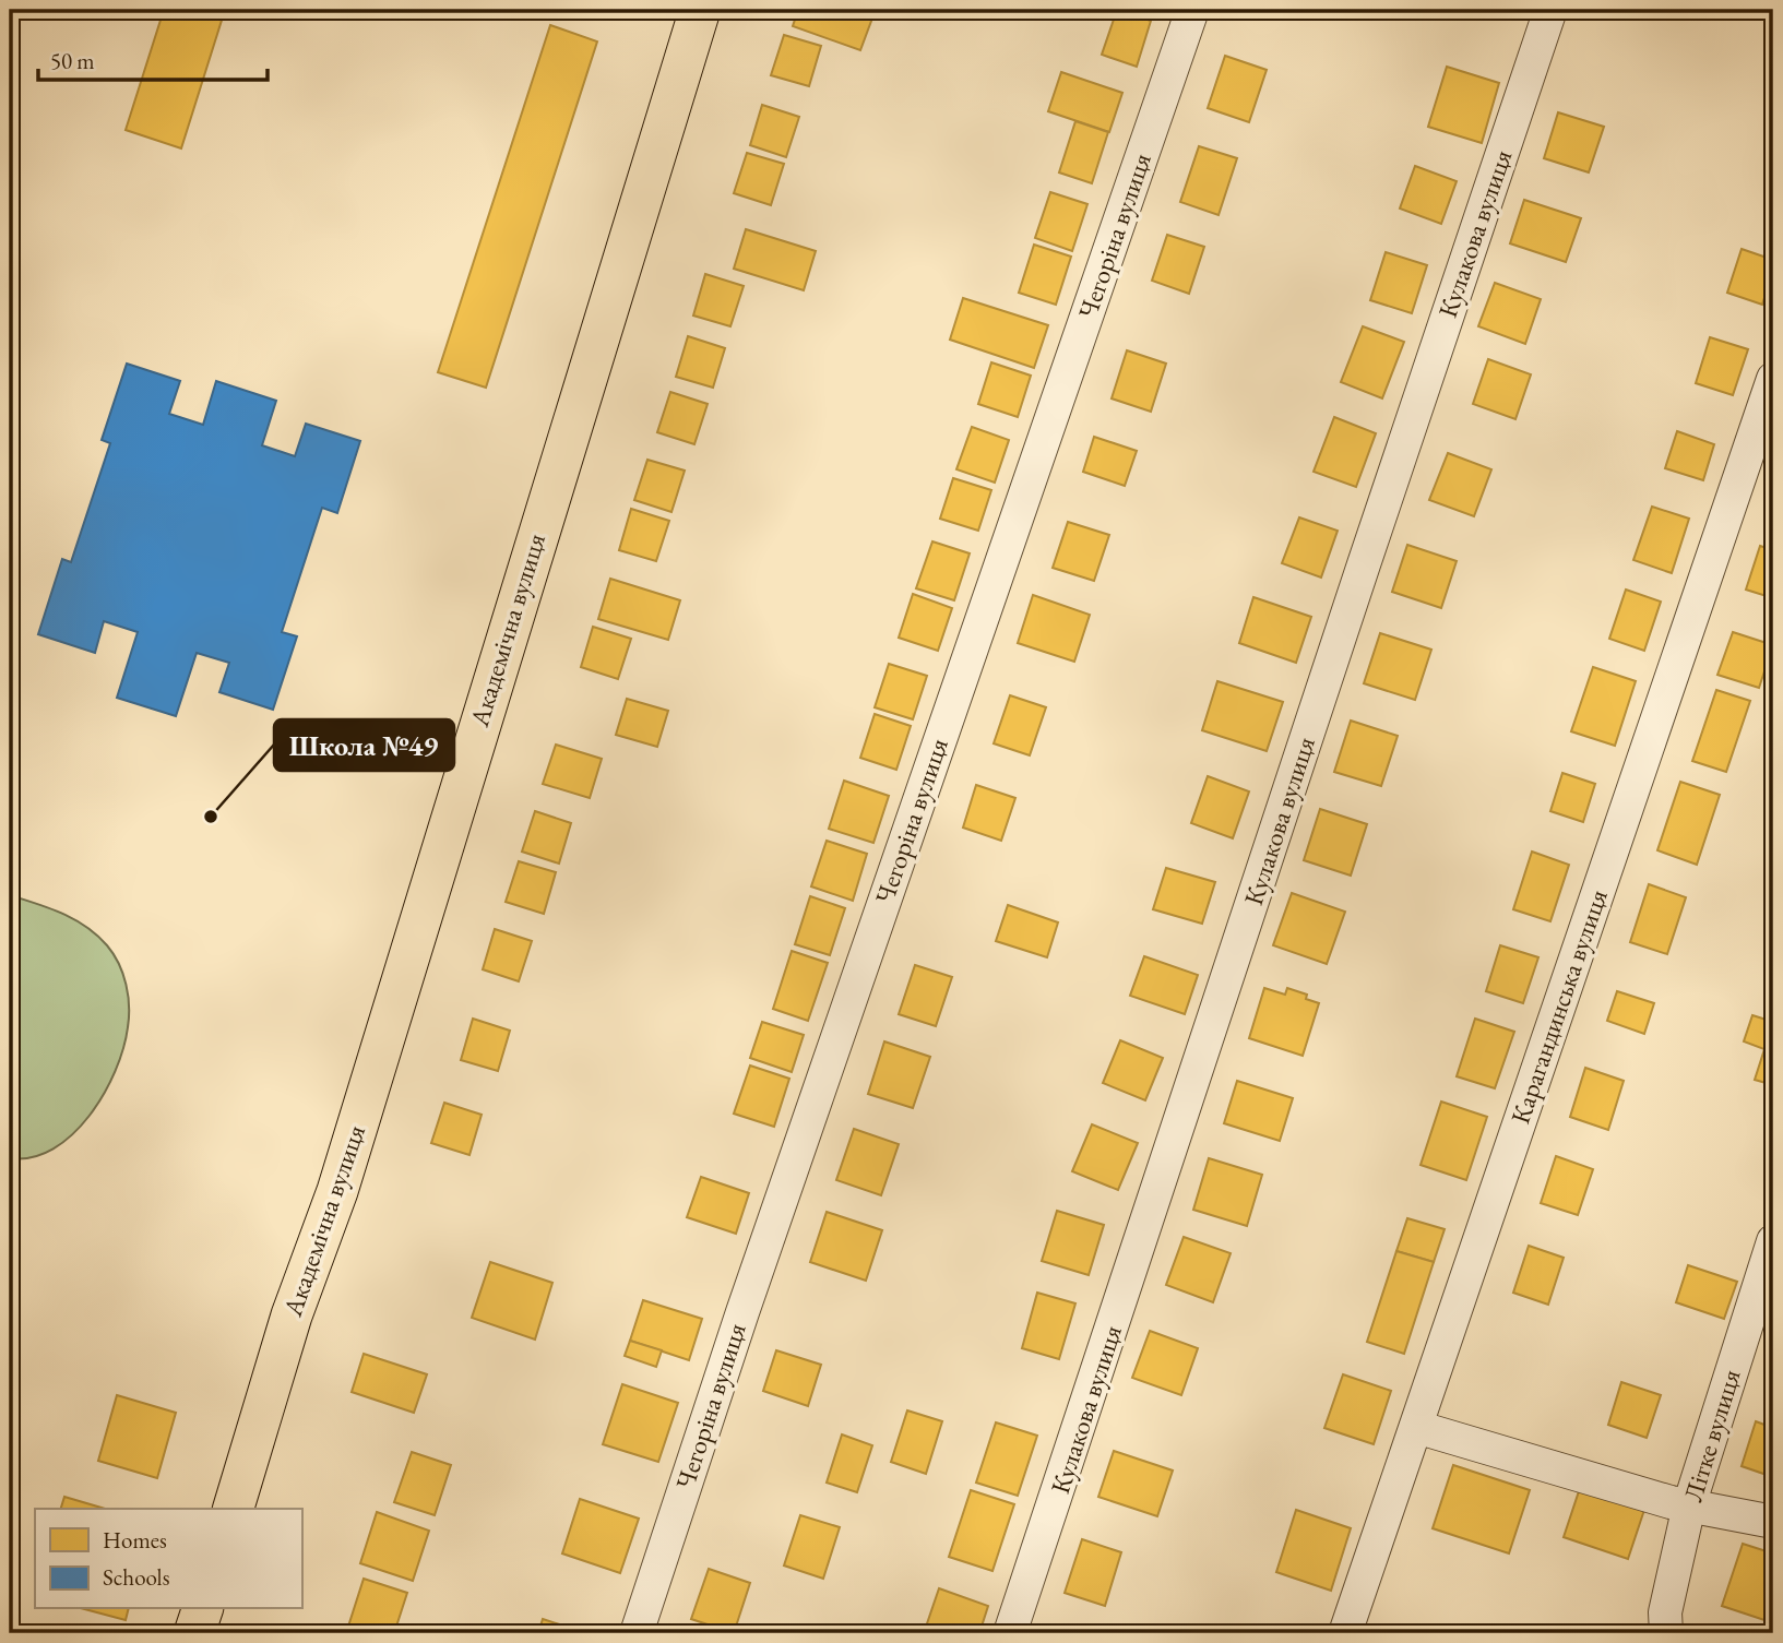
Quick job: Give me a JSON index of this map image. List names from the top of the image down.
{
  "streets": {
    "main road": ["Академічна вулиця"],
    "street": [
      "Кулакова вулиця",
      "Чегоріна вулиця",
      "Карагандинська вулиця",
      "Літке вулиця"
    ]
  },
  "places": ["Школа №49"],
  "legend": ["Homes", "Schools"],
  "scale_bar": "50 m"
}
